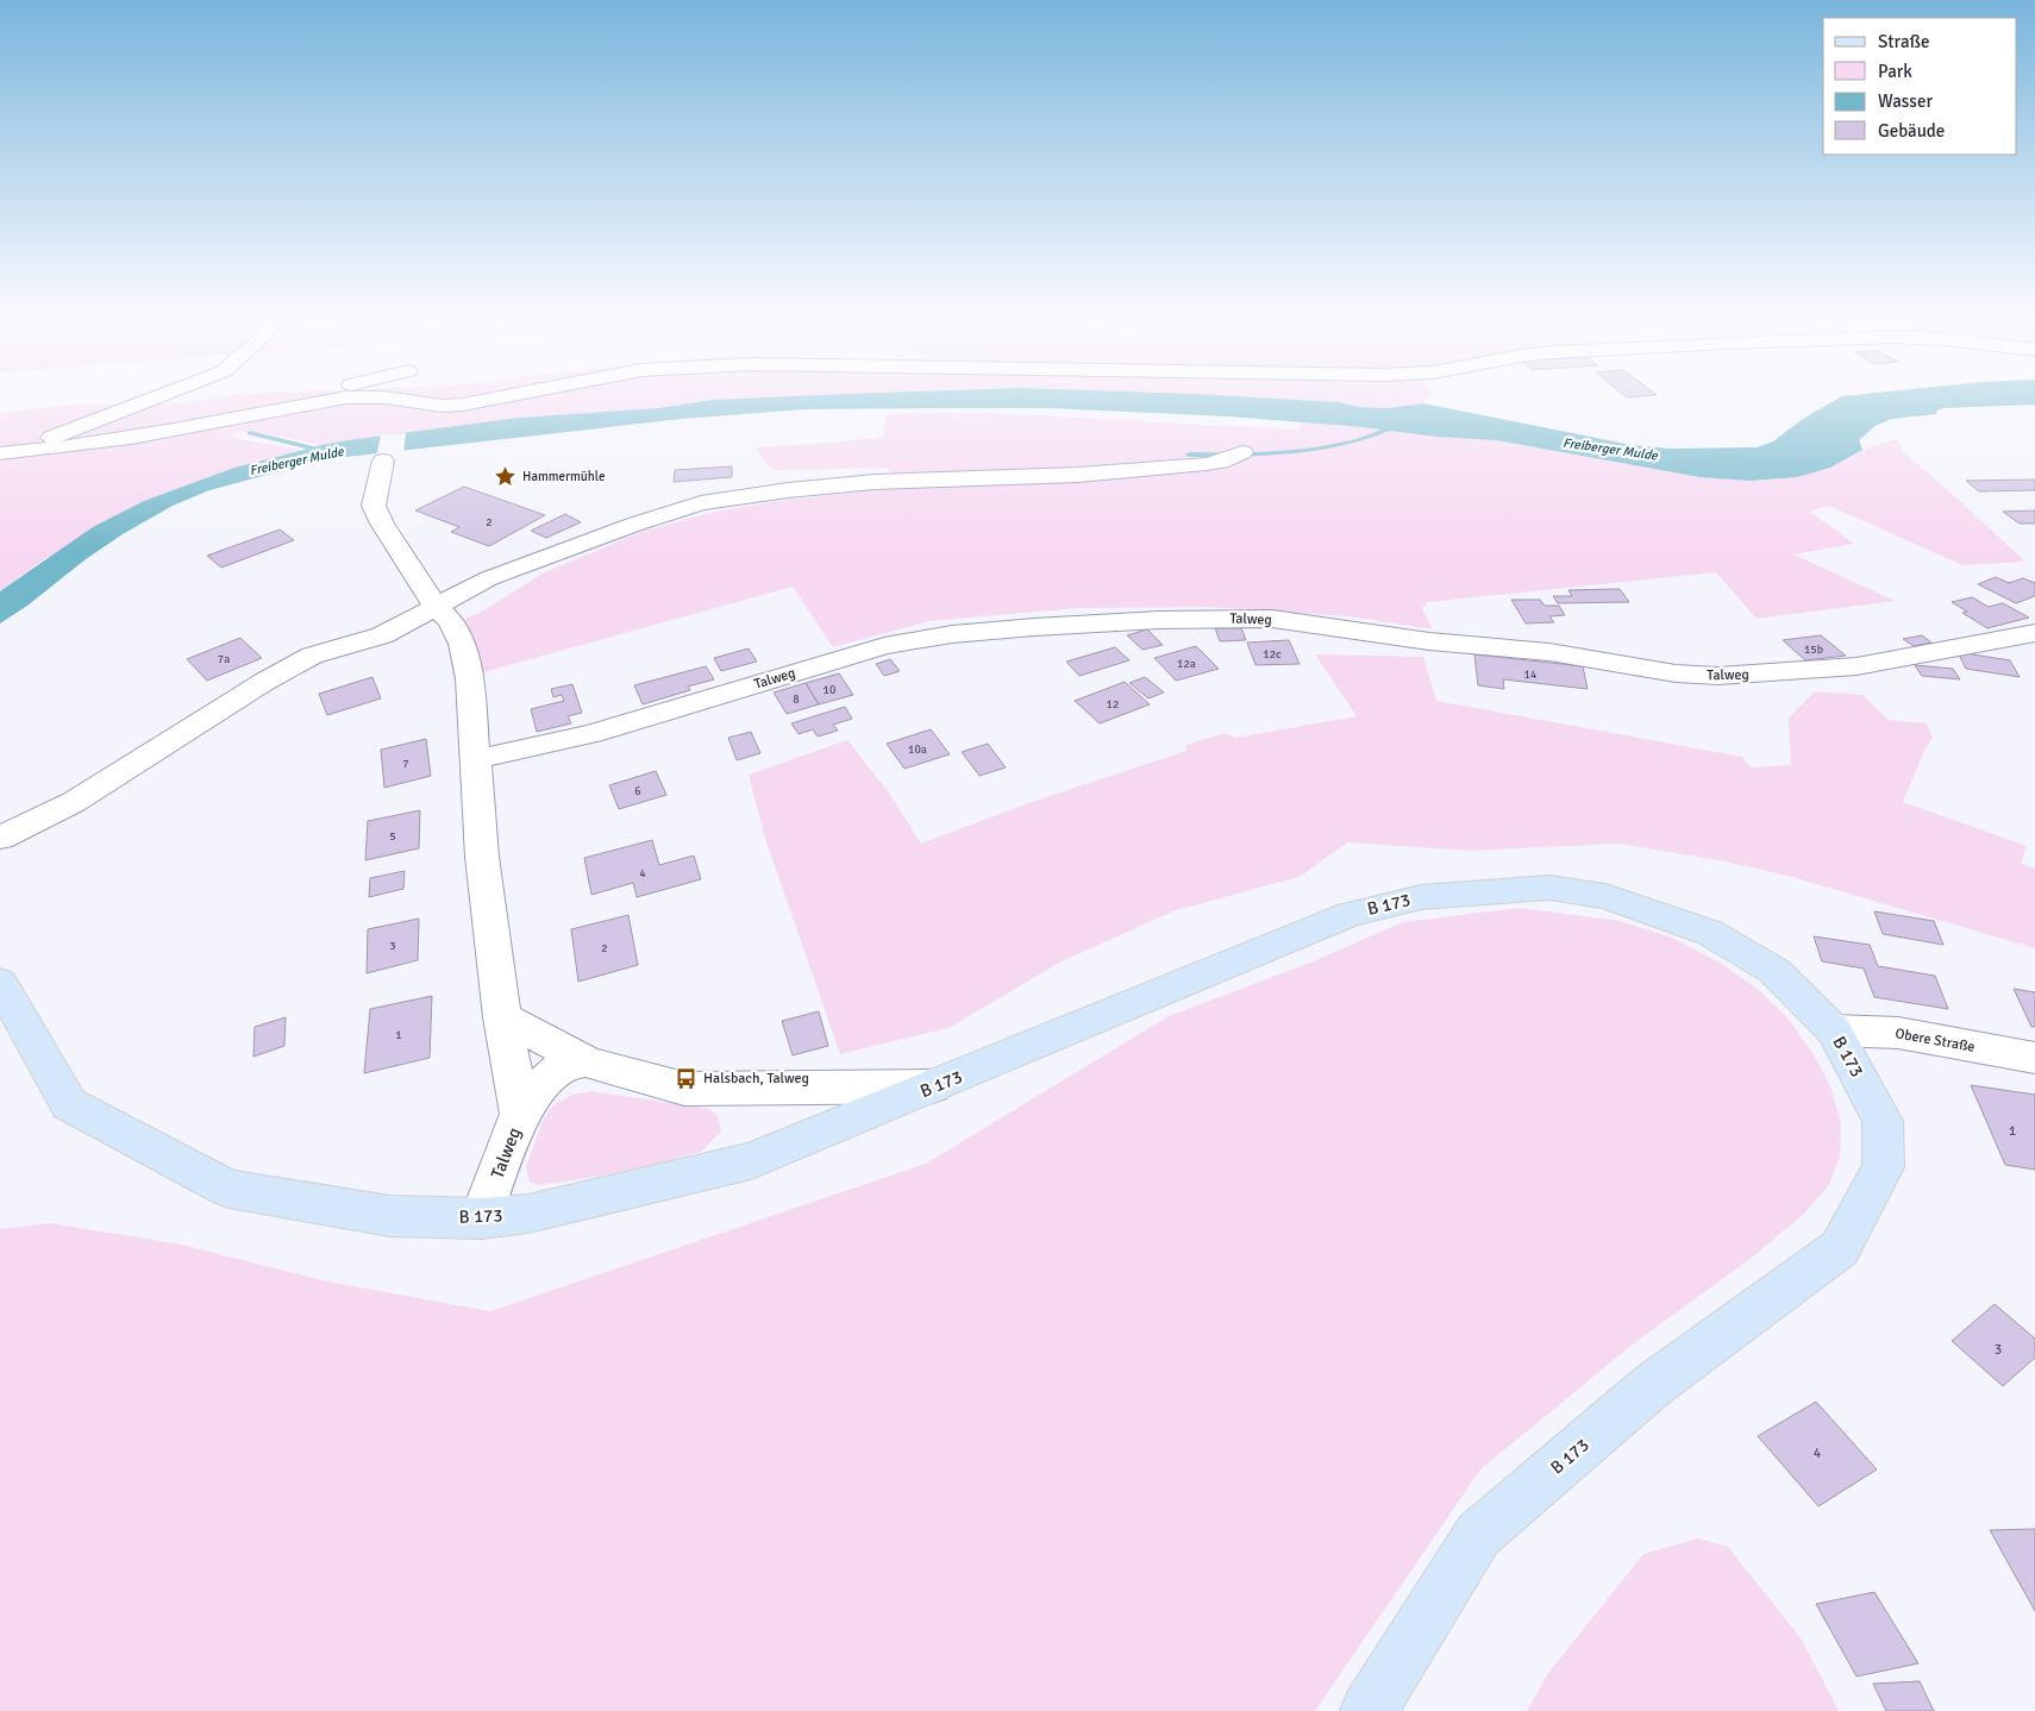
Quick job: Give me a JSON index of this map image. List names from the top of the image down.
{
  "streets": {
    "main road": ["B 173"],
    "street": ["Talweg", "Obere Straße"]
  },
  "crossings": [
    ["Talweg", "B 173"],
    ["B 173", "Obere Straße"]
  ],
  "water": ["Freiberger Mulde"],
  "places": {
    "place": ["Hammermühle"],
    "bus stop": ["Halsbach, Talweg"]
  },
  "house_numbers": [
    "2",
    "15b",
    "12c",
    "7a",
    "12a",
    "14",
    "10",
    "8",
    "12",
    "10a",
    "7",
    "6",
    "5",
    "4",
    "3",
    "2",
    "1",
    "1",
    "3",
    "4"
  ],
  "legend": [
    "Straße",
    "Park",
    "Wasser",
    "Gebäude"
  ]
}
